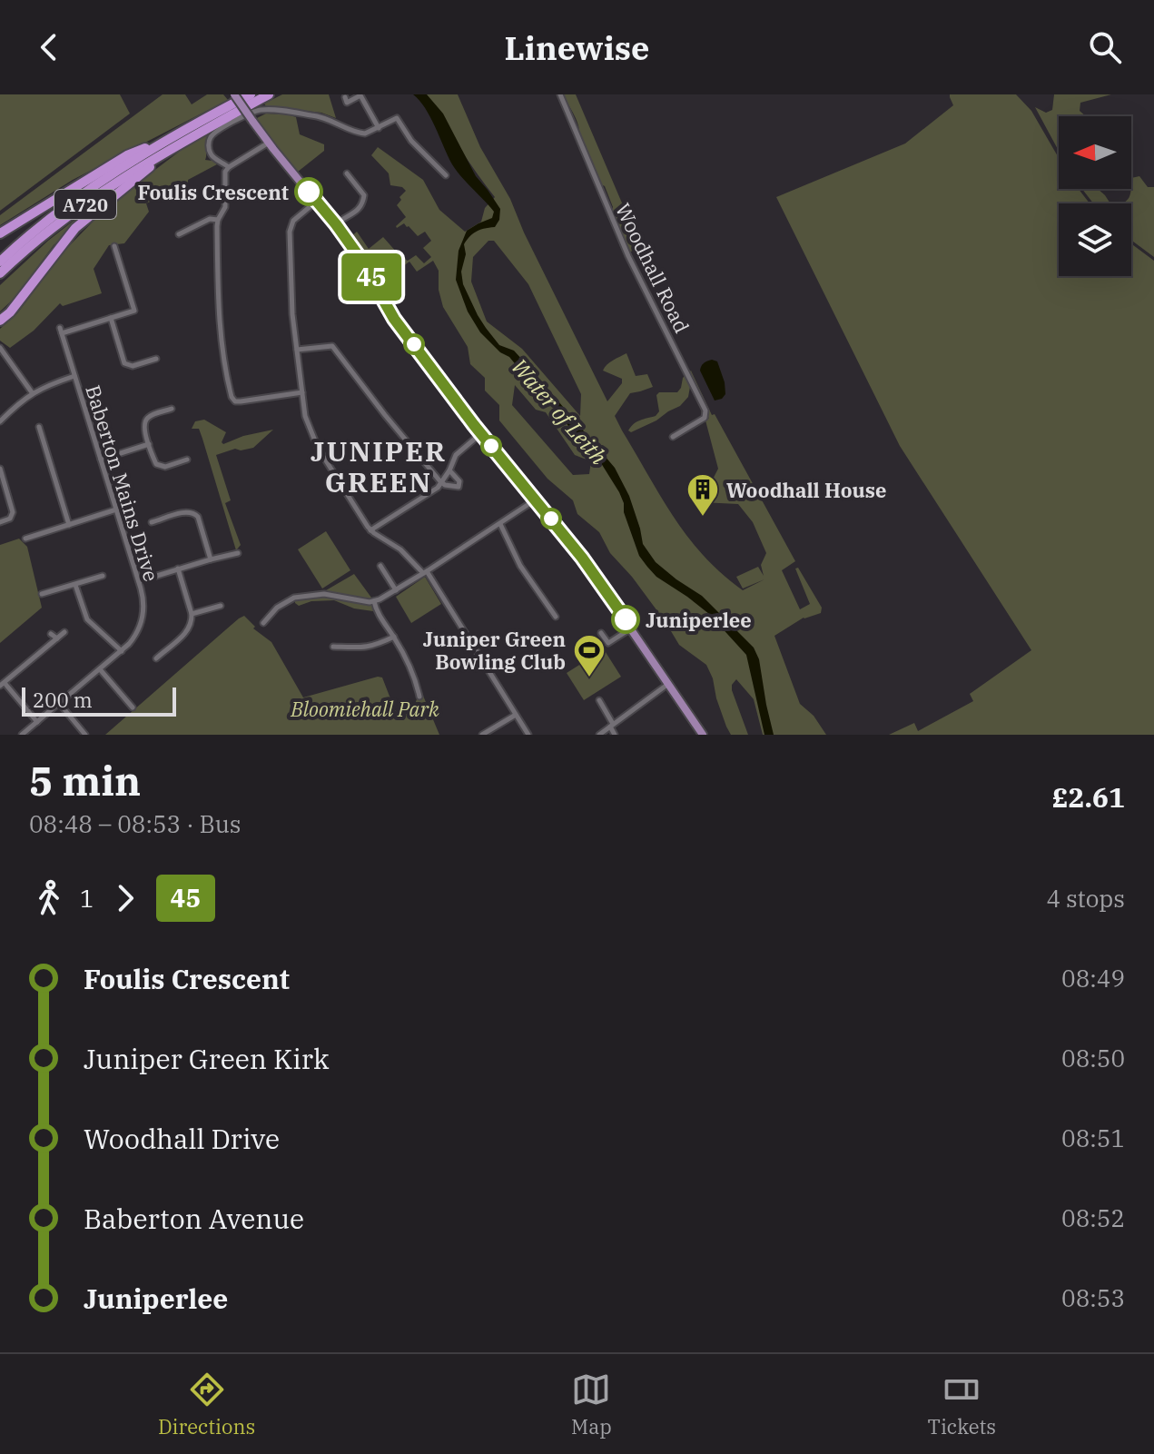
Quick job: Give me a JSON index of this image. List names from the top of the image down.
{
  "streets": {
    "highway": ["A720"],
    "street": ["Woodhall Road", "Baberton Mains Drive"]
  },
  "districts": ["JUNIPER GREEN"],
  "water": ["Water of Leith"],
  "parks": ["Bloomiehall Park"],
  "places": {
    "other": ["Foulis Crescent", "Juniperlee"],
    "building": ["Woodhall House"],
    "sports": ["Juniper Green Bowling Club"]
  },
  "lines": ["bus line 45"],
  "scale_bar": "200 m",
  "north": "left",
  "page": {
    "header": "Linewise",
    "on_map": "45",
    "scale": "200 m",
    "heading": ["5 min", "08:48 – 08:53 · Bus", "£2.61"],
    "legs": ["1", "45", "4 stops"],
    "list": [
      {
        "name": "Foulis Crescent",
        "value": "08:49"
      },
      {
        "name": "Juniper Green Kirk",
        "value": "08:50"
      },
      {
        "name": "Woodhall Drive",
        "value": "08:51"
      },
      {
        "name": "Baberton Avenue",
        "value": "08:52"
      },
      {
        "name": "Juniperlee",
        "value": "08:53"
      }
    ],
    "tabs": ["Directions", "Map", "Tickets"]
  }
}
